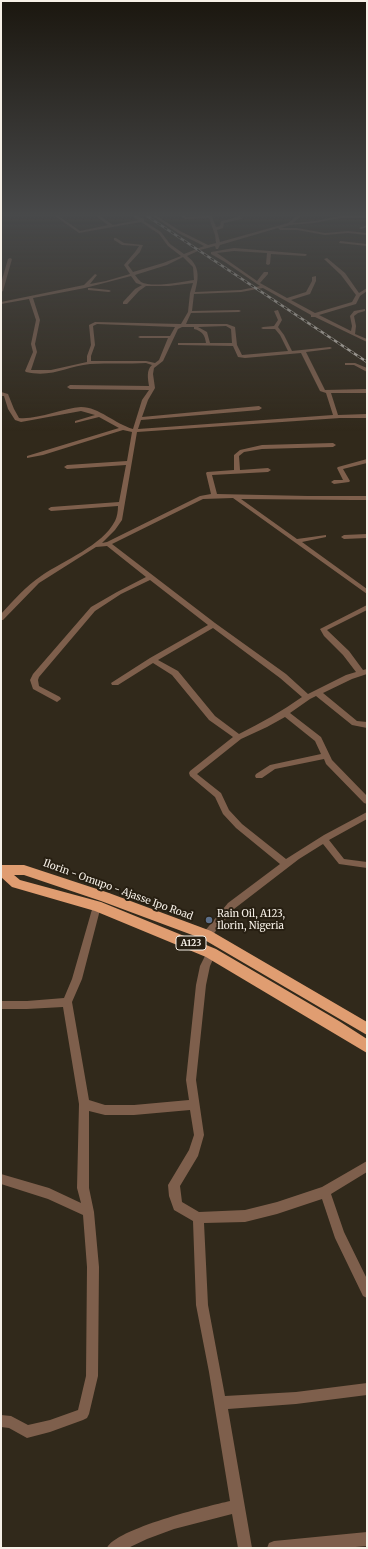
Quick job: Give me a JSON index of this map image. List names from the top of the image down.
{
  "streets": {
    "highway": ["Ilorin - Omupo - Ajasse Ipo Road", "A123"]
  },
  "places": ["Rain Oil, A123, Ilorin, Nigeria"]
}
